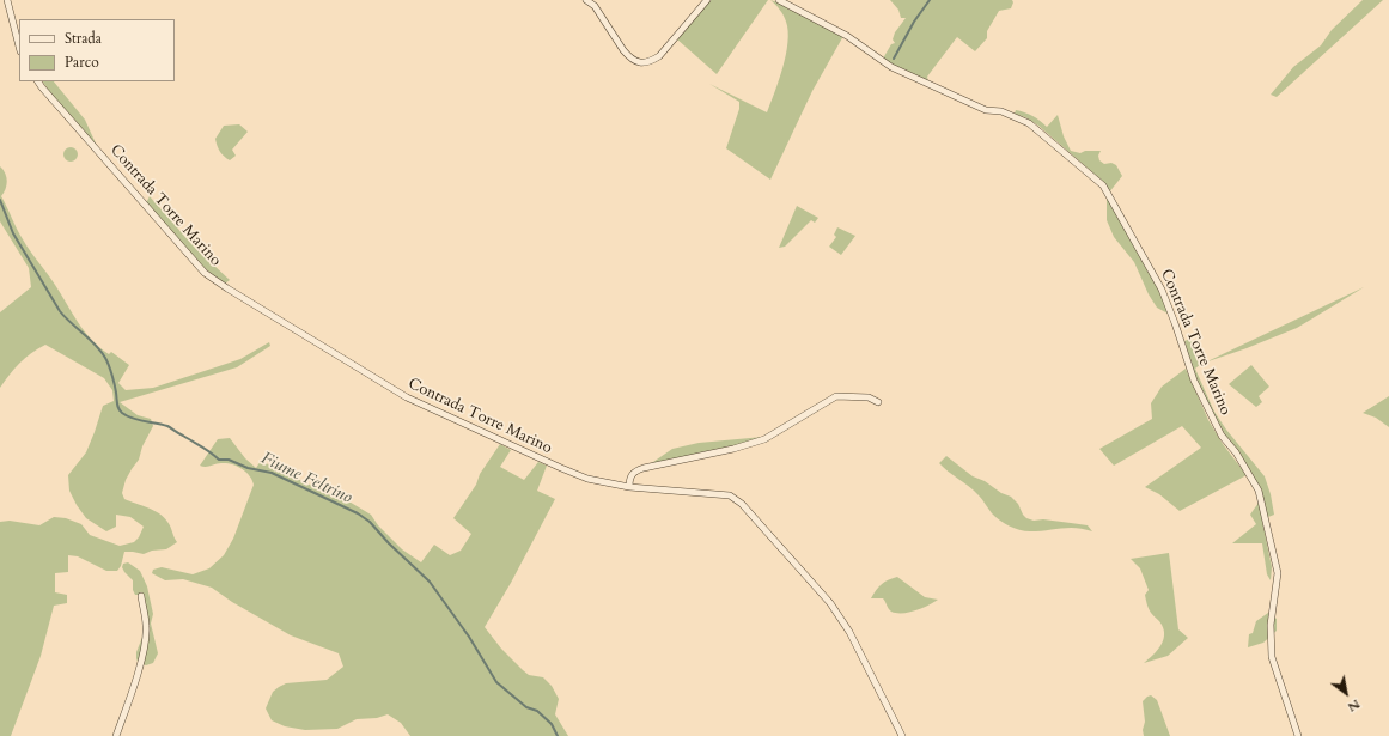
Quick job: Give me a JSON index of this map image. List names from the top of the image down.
{
  "streets": {
    "street": ["Contrada Torre Marino"]
  },
  "water": ["Fiume Feltrino"],
  "legend": ["Strada", "Parco"],
  "north": "bottom right"
}
